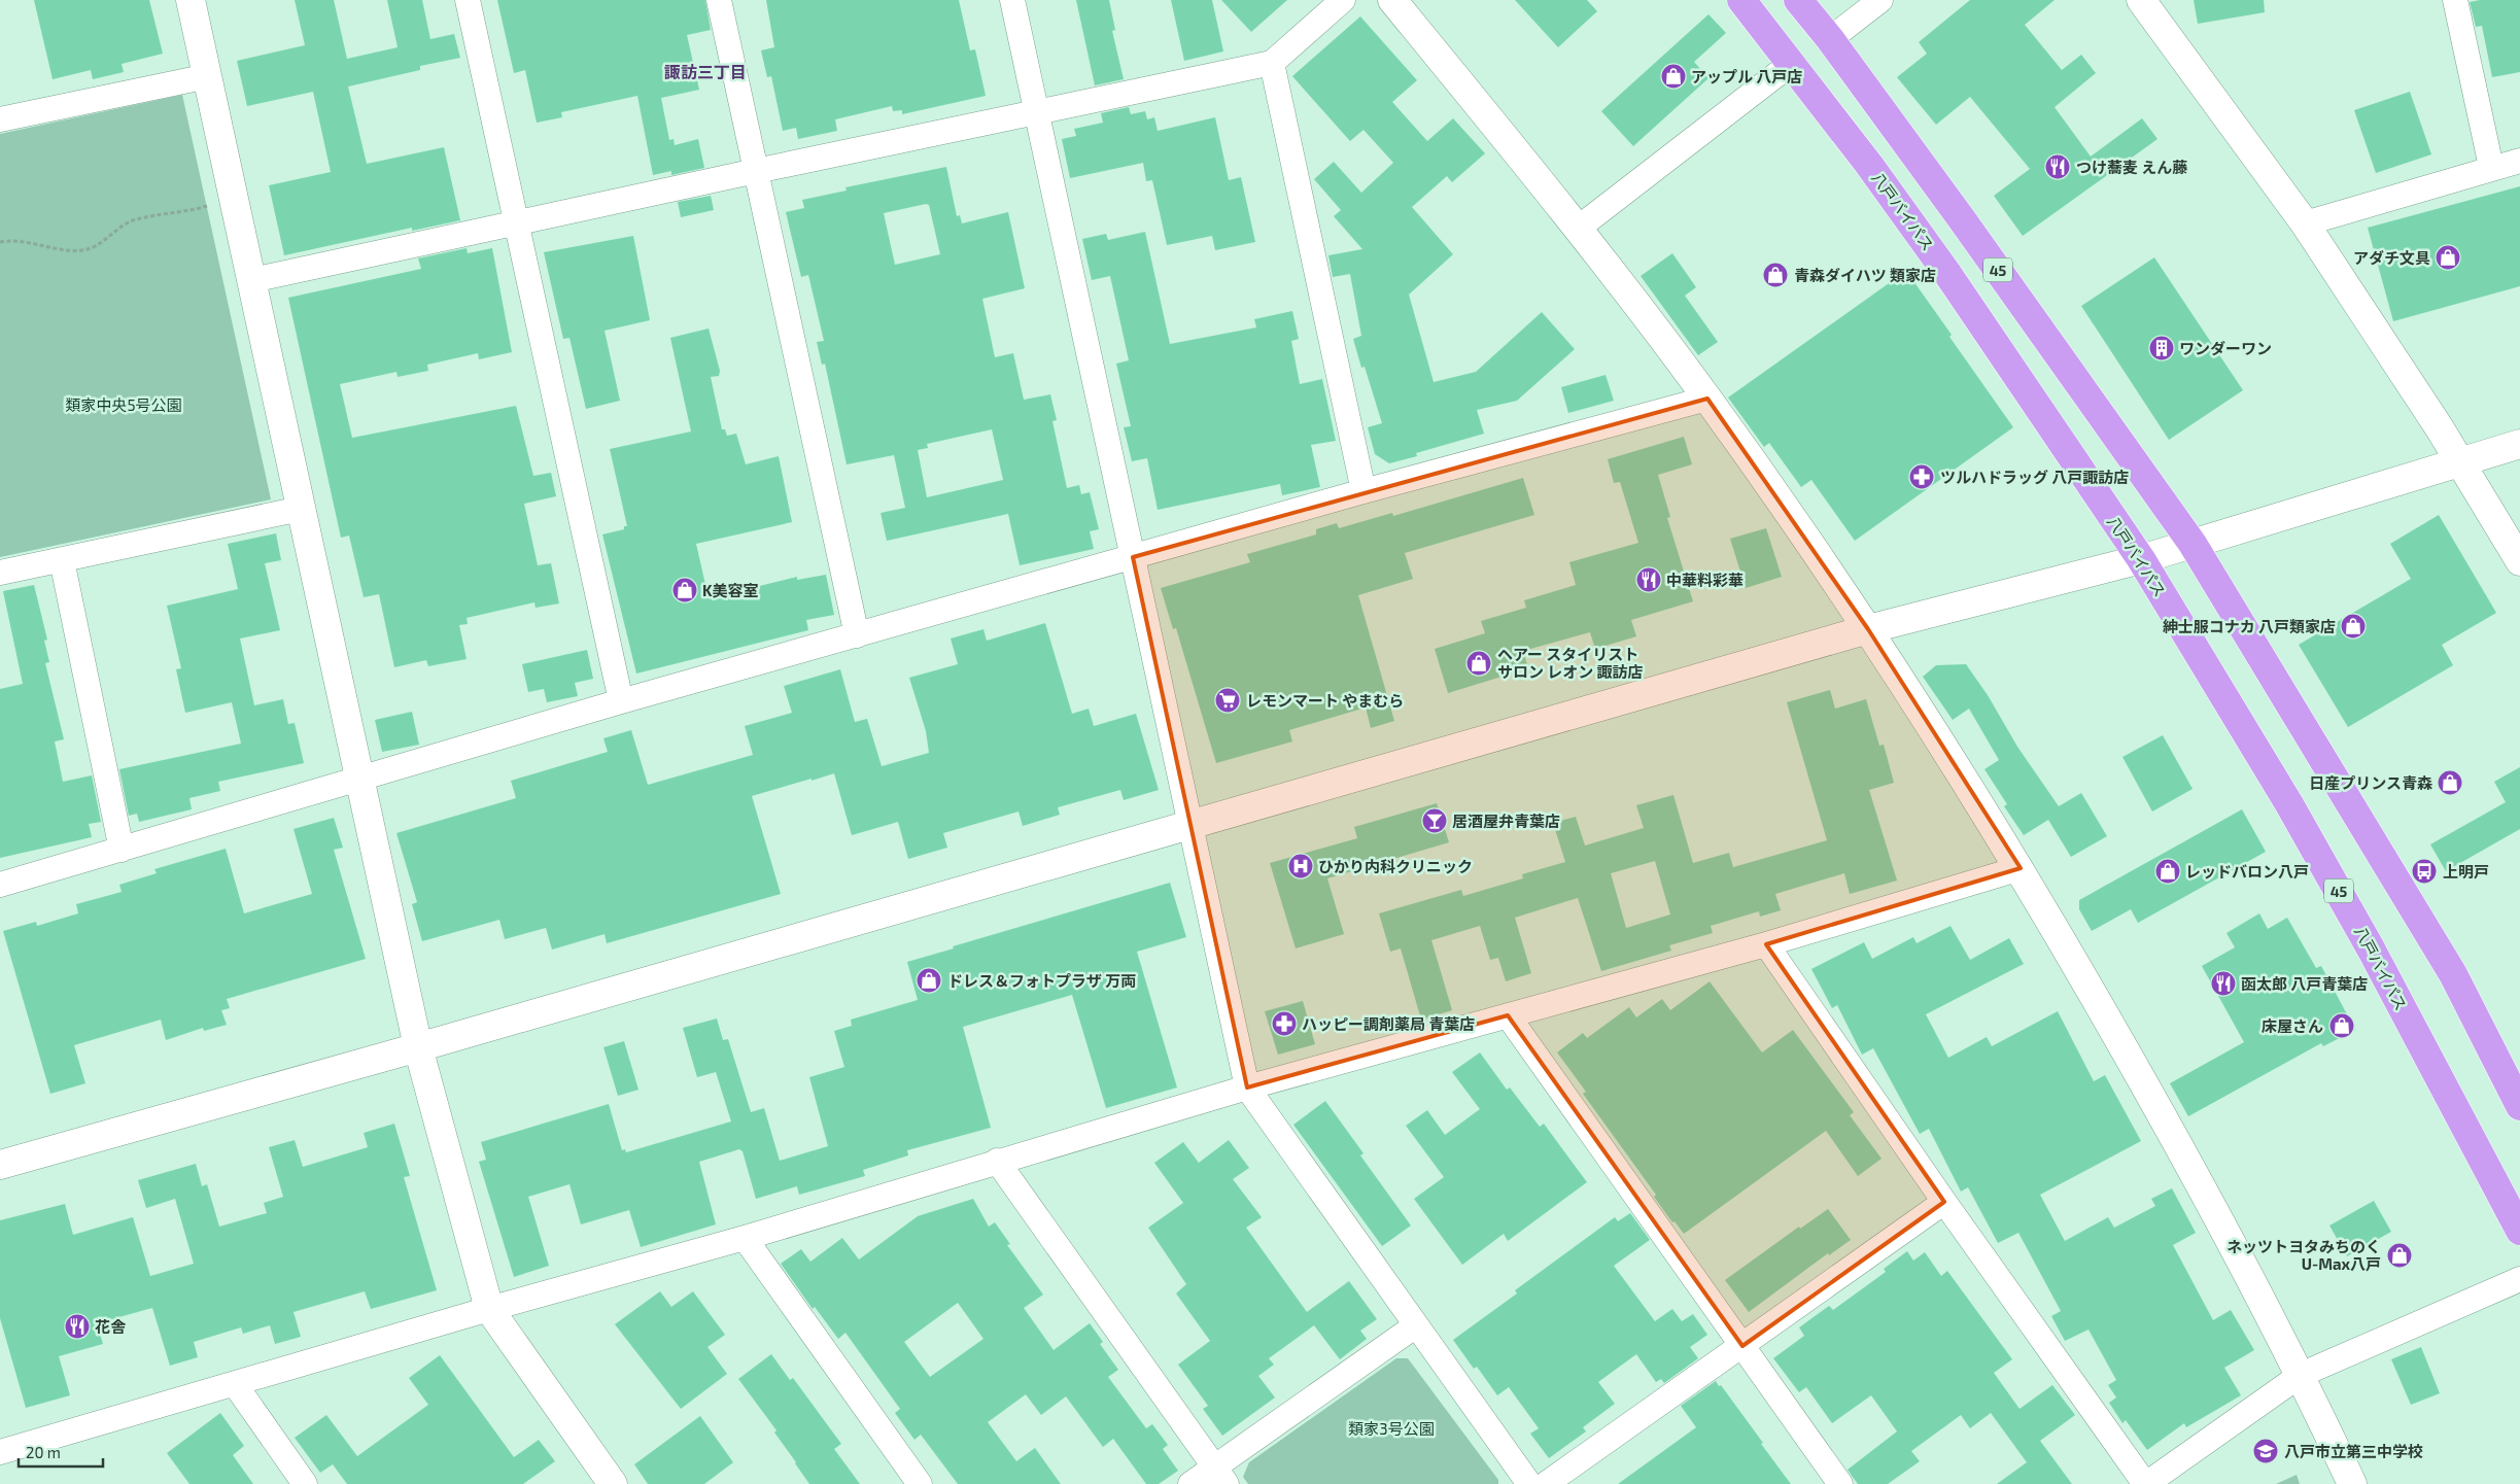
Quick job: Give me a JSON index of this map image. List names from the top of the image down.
{
  "streets": {
    "highway": ["八戸バイパス", "45"]
  },
  "districts": ["諏訪三丁目"],
  "parks": ["類家中央5号公園", "類家3号公園"],
  "places": {
    "shop": [
      "アップル 八戸店",
      "アダチ文具",
      "青森ダイハツ 類家店",
      "K美容室",
      "紳士服コナカ 八戸類家店",
      "ヘアー スタイリスト サロン レオン 諏訪店",
      "日産プリンス青森",
      "レッドバロン八戸",
      "ドレス＆フォトプラザ 万両",
      "床屋さん",
      "ネッツトヨタみちのく U-Max八戸"
    ],
    "restaurant": [
      "つけ蕎麦 えん藤",
      "中華料彩華",
      "函太郎 八戸青葉店",
      "花舎"
    ],
    "building": ["ワンダーワン"],
    "pharmacy": ["ツルハドラッグ 八戸諏訪店", "ハッピー調剤薬局 青葉店"],
    "supermarket": ["レモンマート やまむら"],
    "bar": ["居酒屋弁青葉店"],
    "hospital": ["ひかり内科クリニック"],
    "bus stop": ["上明戸"],
    "school or university": ["八戸市立第三中学校"]
  },
  "scale_bar": "20 m"
}
